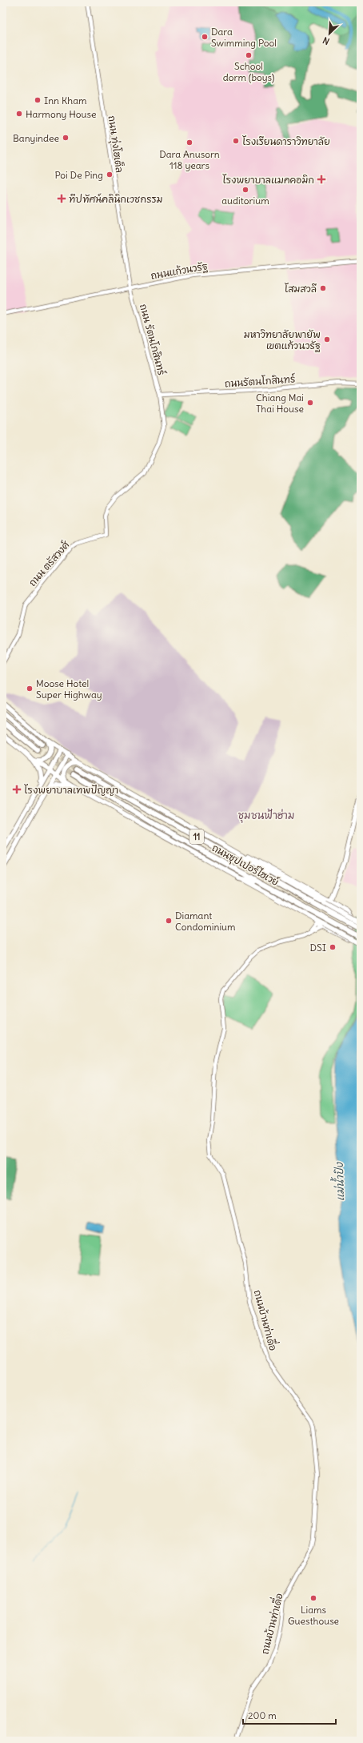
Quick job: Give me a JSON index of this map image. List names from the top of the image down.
{
  "streets": {
    "highway": ["11", "ถนนซุปเปอร์ไฮเวย์"],
    "street": [
      "ถนน ทุ่งโฮเต็ล",
      "ถนนแก้วนวรัฐ",
      "ถนน รัตนโกสินทร์",
      "ถนนรัตนโกสินทร์",
      "ถนน ตรัสวงศ์",
      "ถนนบ้านท่าเดื่อ"
    ]
  },
  "crossings": [
    ["ถนน ทุ่งโฮเต็ล", "ถนนแก้วนวรัฐ"],
    ["ถนน ทุ่งโฮเต็ล", "ถนน รัตนโกสินทร์"],
    ["ถนนแก้วนวรัฐ", "ถนน รัตนโกสินทร์"],
    ["ถนน รัตนโกสินทร์", "ถนนรัตนโกสินทร์"],
    ["ถนน รัตนโกสินทร์", "ถนน ตรัสวงศ์"],
    ["ถนนรัตนโกสินทร์", "ถนน ตรัสวงศ์"]
  ],
  "districts": ["ชุมชนฟ้าฮ่าม"],
  "water": ["แม่น้ำปิง"],
  "places": {
    "other": [
      "Dara Swimming Pool",
      "School dorm (boys)",
      "Inn Kham",
      "Harmony House",
      "Banyindee",
      "โรงเรียนดาราวิทยาลัย",
      "Dara Anusorn 118 years",
      "Poi De Ping",
      "auditorium",
      "โสมสวลี",
      "มหาวิทยาลัยพายัพ เขตแก้วนวรัฐ",
      "Chiang Mai Thai House",
      "Moose Hotel Super Highway",
      "Diamant Condominium",
      "DSI",
      "Liams Guesthouse"
    ],
    "health": ["โรงพยาบาลแมคคอมิก", "ทีปทัศน์คลินิกเวชกรรม", "โรงพยาบาลเทพปัญญา"]
  },
  "scale_bar": "200 m",
  "north": "bottom left"
}
